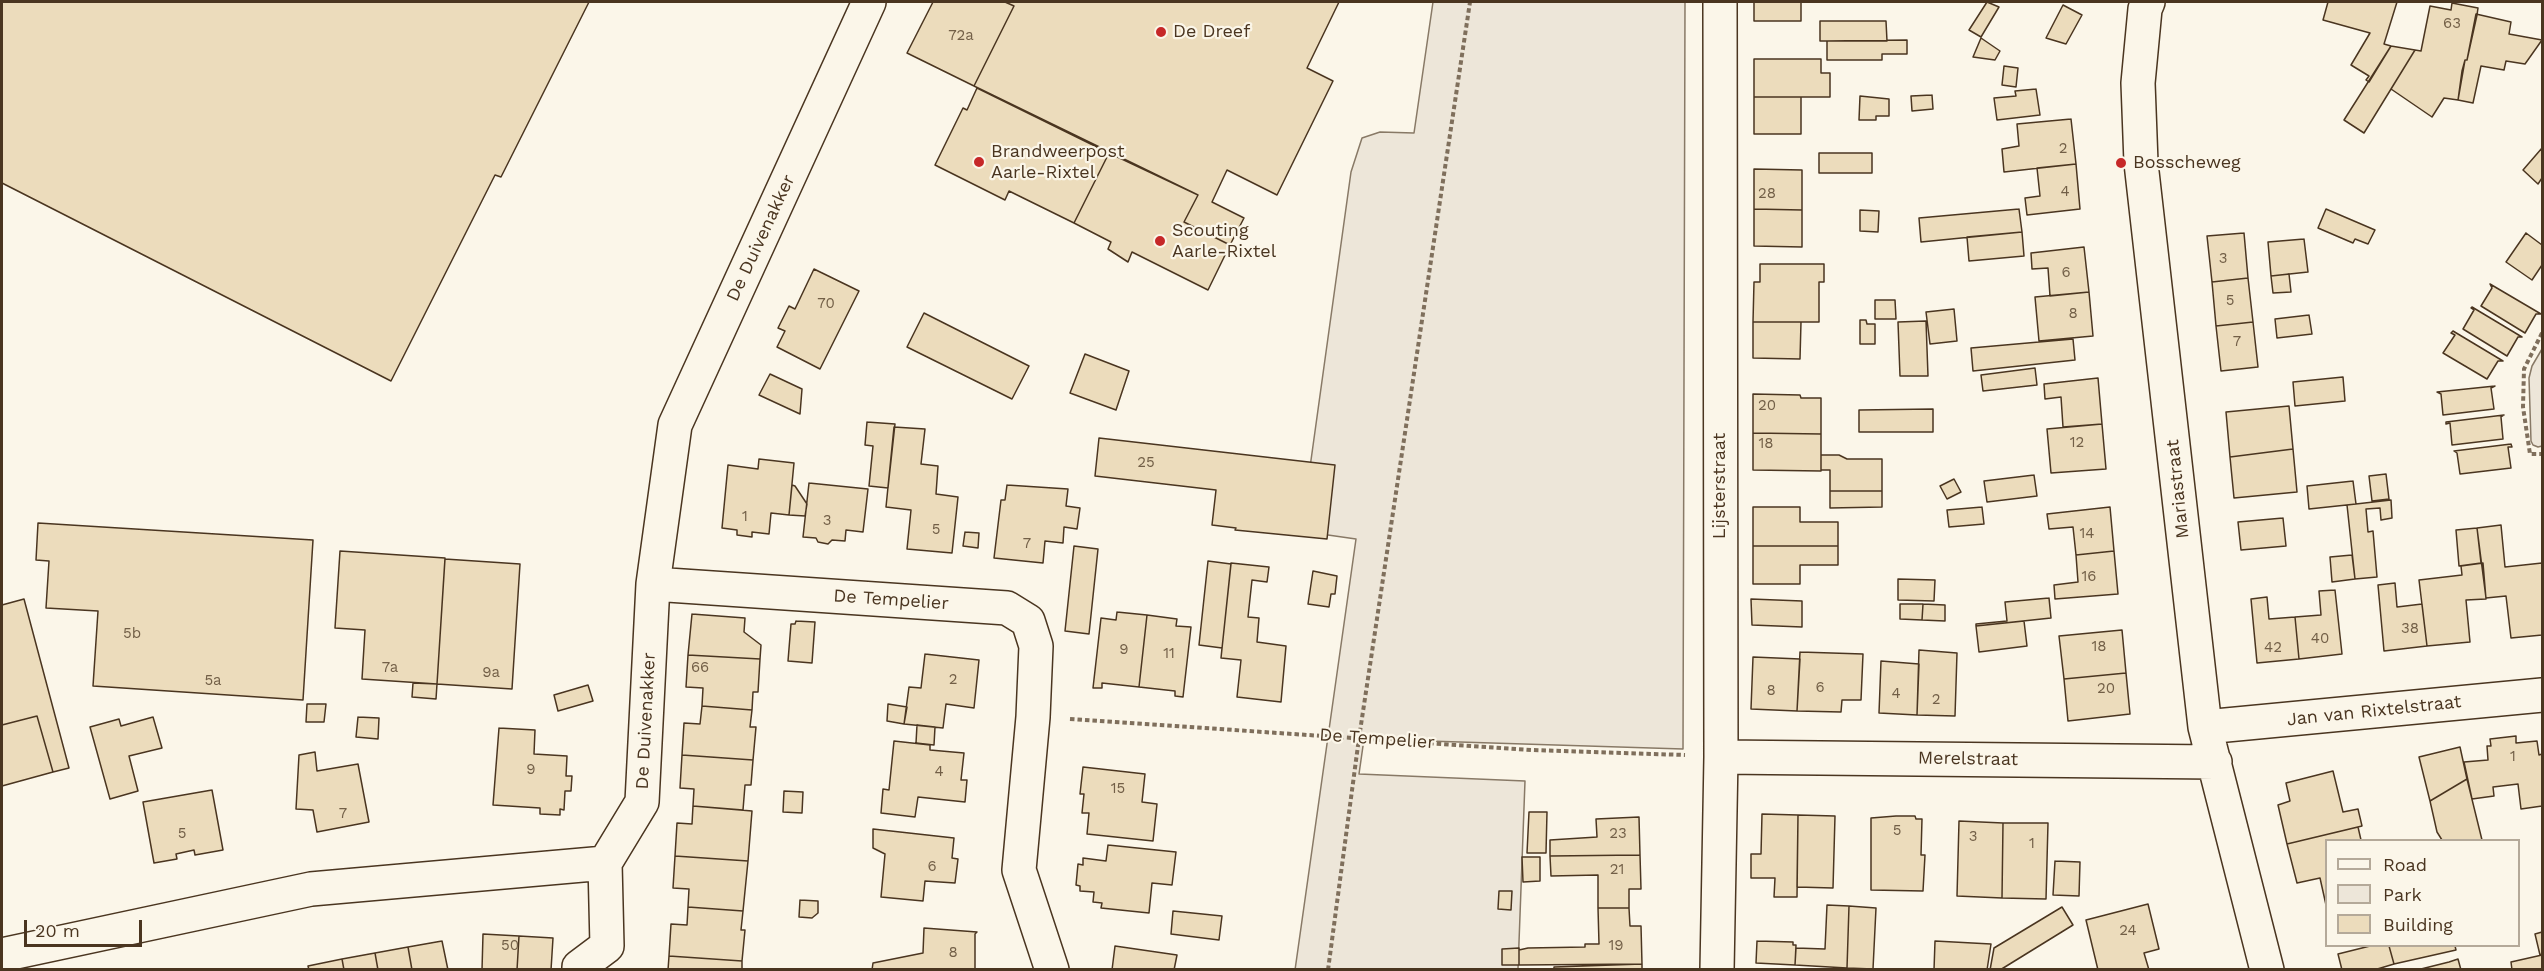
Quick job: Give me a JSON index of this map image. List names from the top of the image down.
{
  "streets": {
    "street": [
      "De Duivenakker",
      "Lijsterstraat",
      "Mariastraat",
      "De Tempelier",
      "Jan van Rixtelstraat",
      "Merelstraat"
    ]
  },
  "crossings": [
    ["De Duivenakker", "De Tempelier"],
    ["Lijsterstraat", "De Tempelier"],
    ["Lijsterstraat", "Merelstraat"],
    ["Mariastraat", "Jan van Rixtelstraat"],
    ["Mariastraat", "Merelstraat"],
    ["De Tempelier", "Merelstraat"]
  ],
  "places": [
    "De Dreef",
    "Brandweerpost Aarle-Rixtel",
    "Bosscheweg",
    "Scouting Aarle-Rixtel"
  ],
  "house_numbers": [
    "63",
    "72a",
    "2",
    "4",
    "28",
    "3",
    "6",
    "5",
    "70",
    "8",
    "7",
    "20",
    "12",
    "18",
    "25",
    "1",
    "3",
    "5",
    "14",
    "7",
    "16",
    "38",
    "5b",
    "40",
    "18",
    "42",
    "9",
    "11",
    "7a",
    "66",
    "9a",
    "2",
    "5a",
    "6",
    "20",
    "8",
    "4",
    "2",
    "1",
    "9",
    "4",
    "15",
    "7",
    "5",
    "5",
    "23",
    "3",
    "1",
    "6",
    "21",
    "24",
    "50",
    "19",
    "8"
  ],
  "legend": ["Road", "Park", "Building"],
  "scale_bar": "20 m"
}
